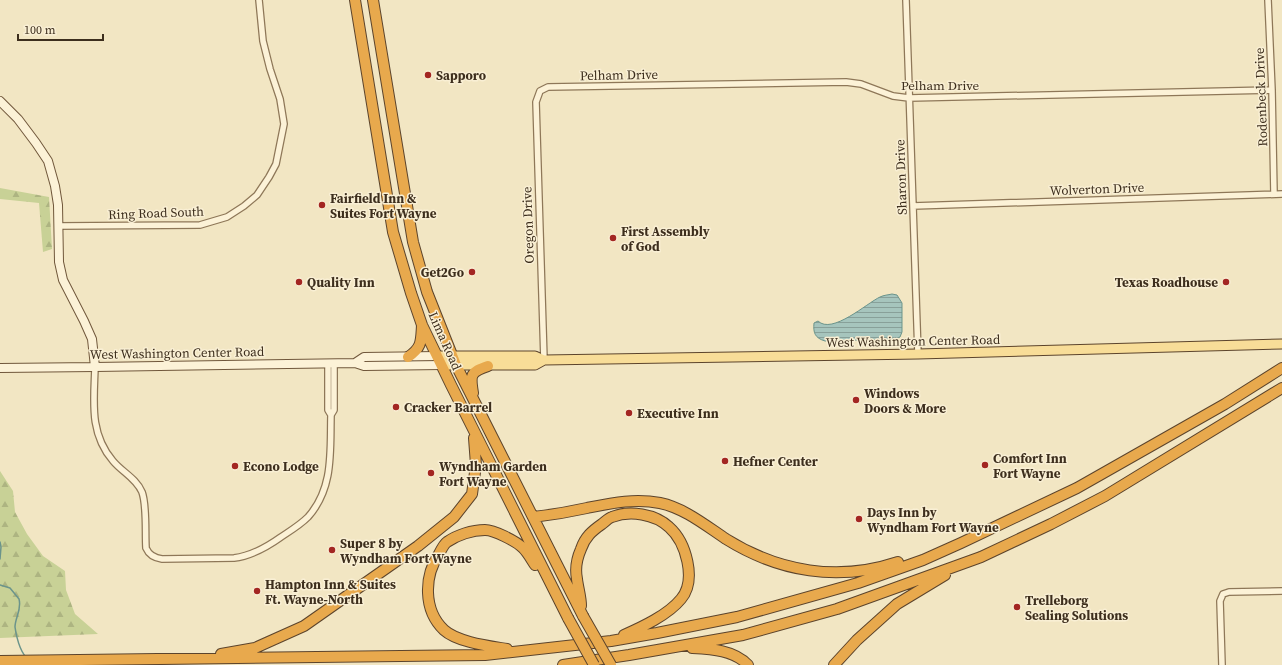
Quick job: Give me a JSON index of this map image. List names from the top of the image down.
{
  "streets": {
    "highway": ["Lima Road"],
    "main road": ["West Washington Center Road"],
    "street": [
      "Pelham Drive",
      "Rodenbeck Drive",
      "Sharon Drive",
      "Wolverton Drive",
      "Ring Road South",
      "Oregon Drive"
    ]
  },
  "crossings": [
    ["Pelham Drive", "Rodenbeck Drive"],
    ["Pelham Drive", "Sharon Drive"],
    ["Pelham Drive", "Oregon Drive"],
    ["Rodenbeck Drive", "Wolverton Drive"],
    ["Sharon Drive", "Wolverton Drive"],
    ["Sharon Drive", "West Washington Center Road"],
    ["Oregon Drive", "West Washington Center Road"],
    ["Lima Road", "West Washington Center Road"]
  ],
  "places": [
    "Sapporo",
    "Fairfield Inn & Suites Fort Wayne",
    "First Assembly of God",
    "Get2Go",
    "Quality Inn",
    "Texas Roadhouse",
    "Windows Doors & More",
    "Cracker Barrel",
    "Executive Inn",
    "Hefner Center",
    "Comfort Inn Fort Wayne",
    "Econo Lodge",
    "Wyndham Garden Fort Wayne",
    "Days Inn by Wyndham Fort Wayne",
    "Super 8 by Wyndham Fort Wayne",
    "Hampton Inn & Suites Ft. Wayne-North",
    "Trelleborg Sealing Solutions"
  ],
  "scale_bar": "100 m"
}
